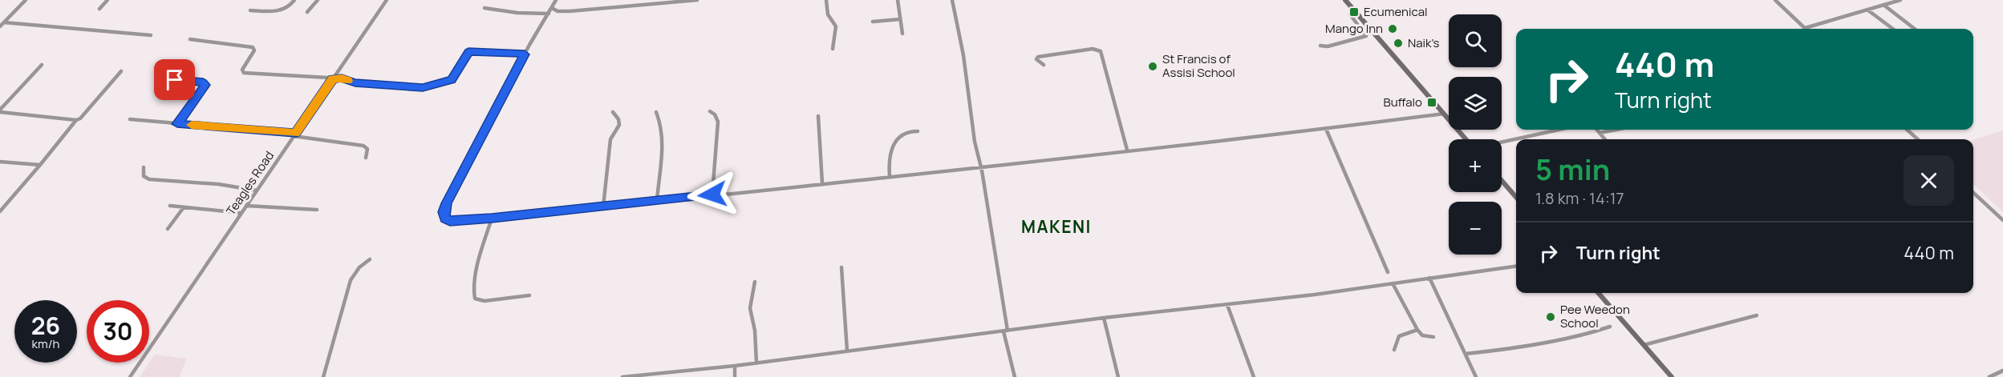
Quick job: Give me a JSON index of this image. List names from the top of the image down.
{
  "streets": {
    "street": ["Teagles Road"]
  },
  "districts": ["MAKENI"],
  "places": {
    "transit": ["Ecumenical", "Buffalo"],
    "other": [
      "Mango Inn",
      "Naik's",
      "St Francis of Assisi School",
      "Pee Weedon School"
    ]
  },
  "page": {
    "map_buttons": ["+", "−"],
    "turn": ["440 m", "Turn right"],
    "heading": ["5 min", "1.8 km · 14:17"],
    "list": [
      {
        "name": "Turn right",
        "value": "440 m"
      }
    ],
    "speed": "26 km/h",
    "limit": "30"
  }
}
